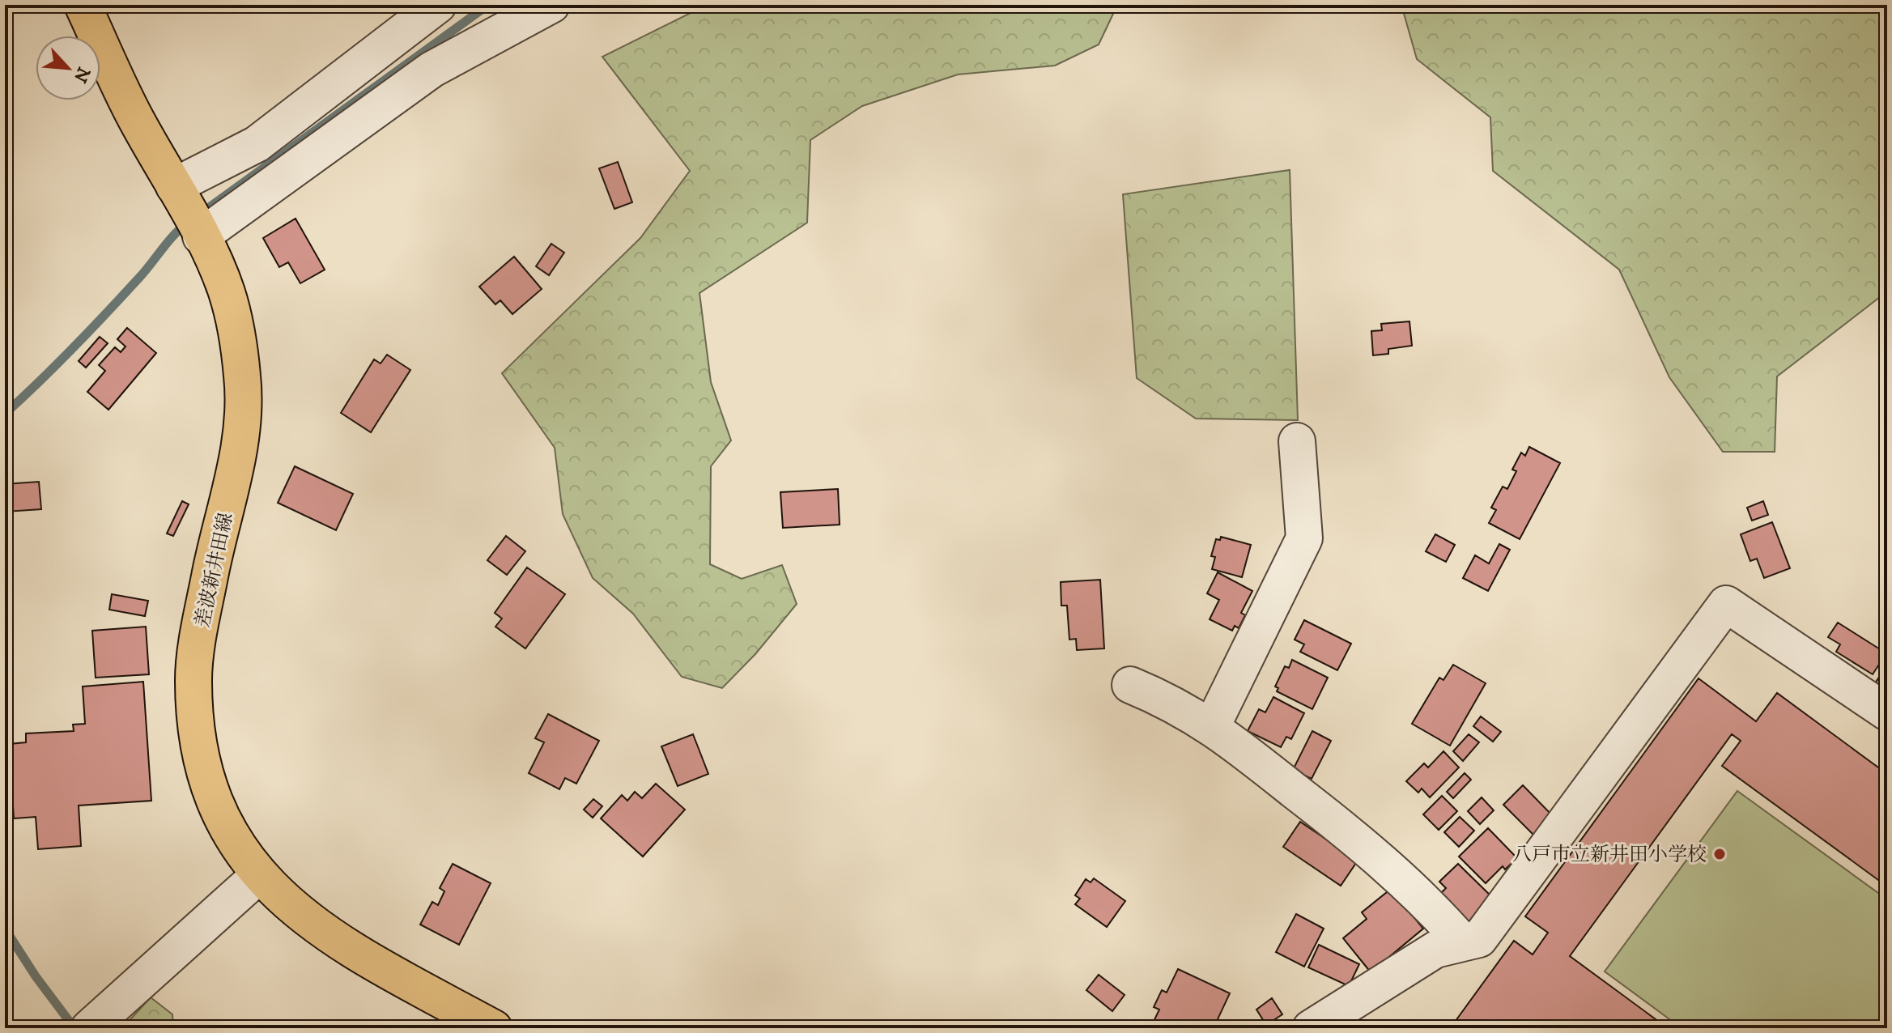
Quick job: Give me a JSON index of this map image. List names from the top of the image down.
{
  "streets": {
    "main road": ["差波新井田線"]
  },
  "places": ["八戸市立新井田小学校"],
  "north": "bottom right"
}
